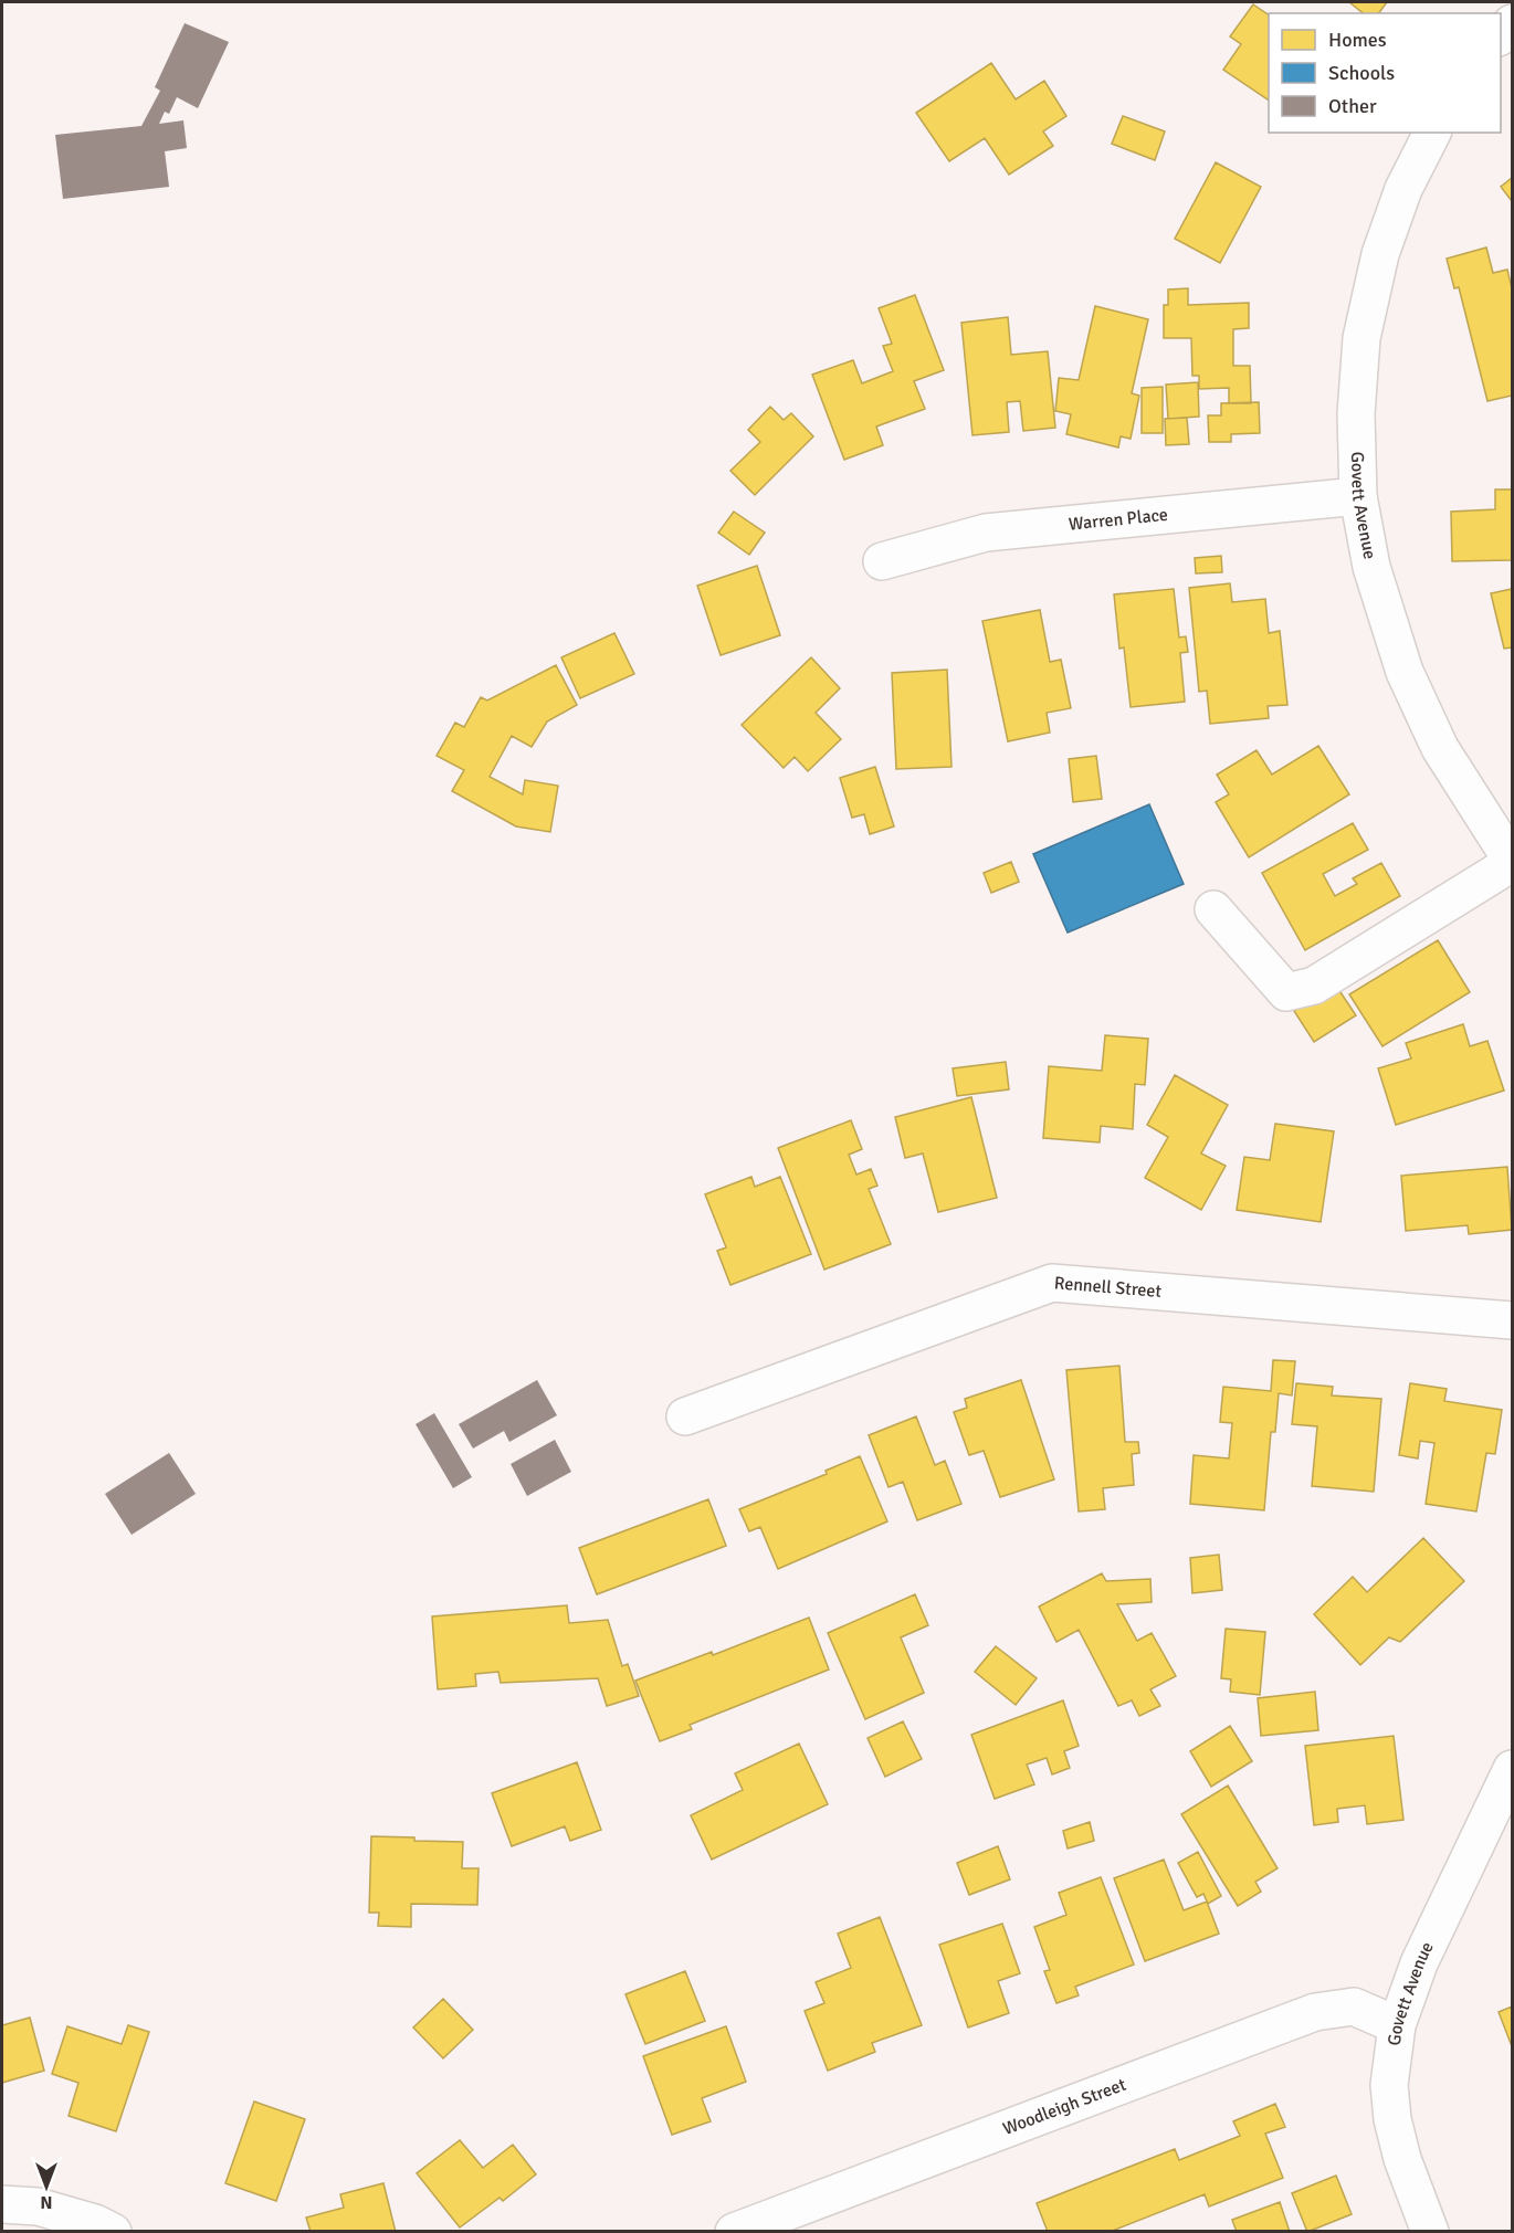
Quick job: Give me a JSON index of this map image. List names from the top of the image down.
{
  "streets": {
    "street": [
      "Govett Avenue",
      "Warren Place",
      "Rennell Street",
      "Woodleigh Street"
    ]
  },
  "crossings": [
    ["Govett Avenue", "Warren Place"],
    ["Govett Avenue", "Woodleigh Street"]
  ],
  "legend": ["Homes", "Schools", "Other"],
  "north": "bottom"
}
